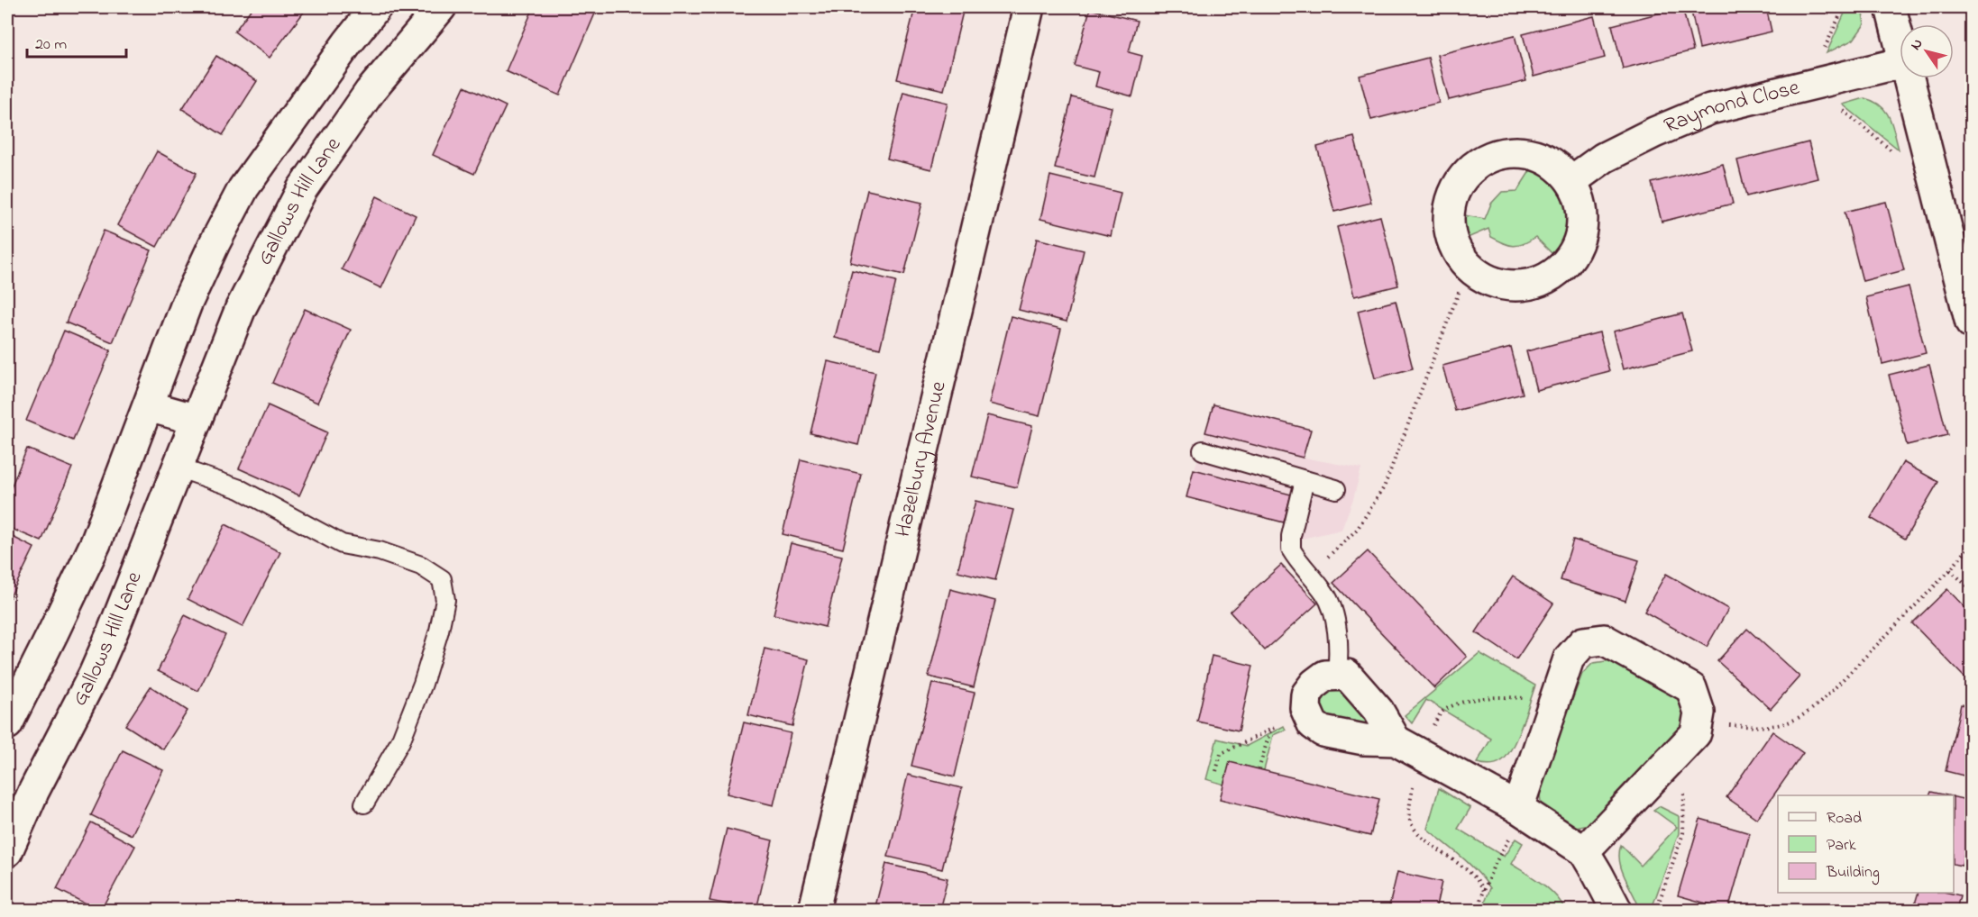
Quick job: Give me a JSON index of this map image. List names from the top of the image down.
{
  "streets": {
    "street": ["Raymond Close", "Gallows Hill Lane", "Hazelbury Avenue"]
  },
  "legend": ["Road", "Park", "Building"],
  "scale_bar": "20 m",
  "north": "top left"
}
